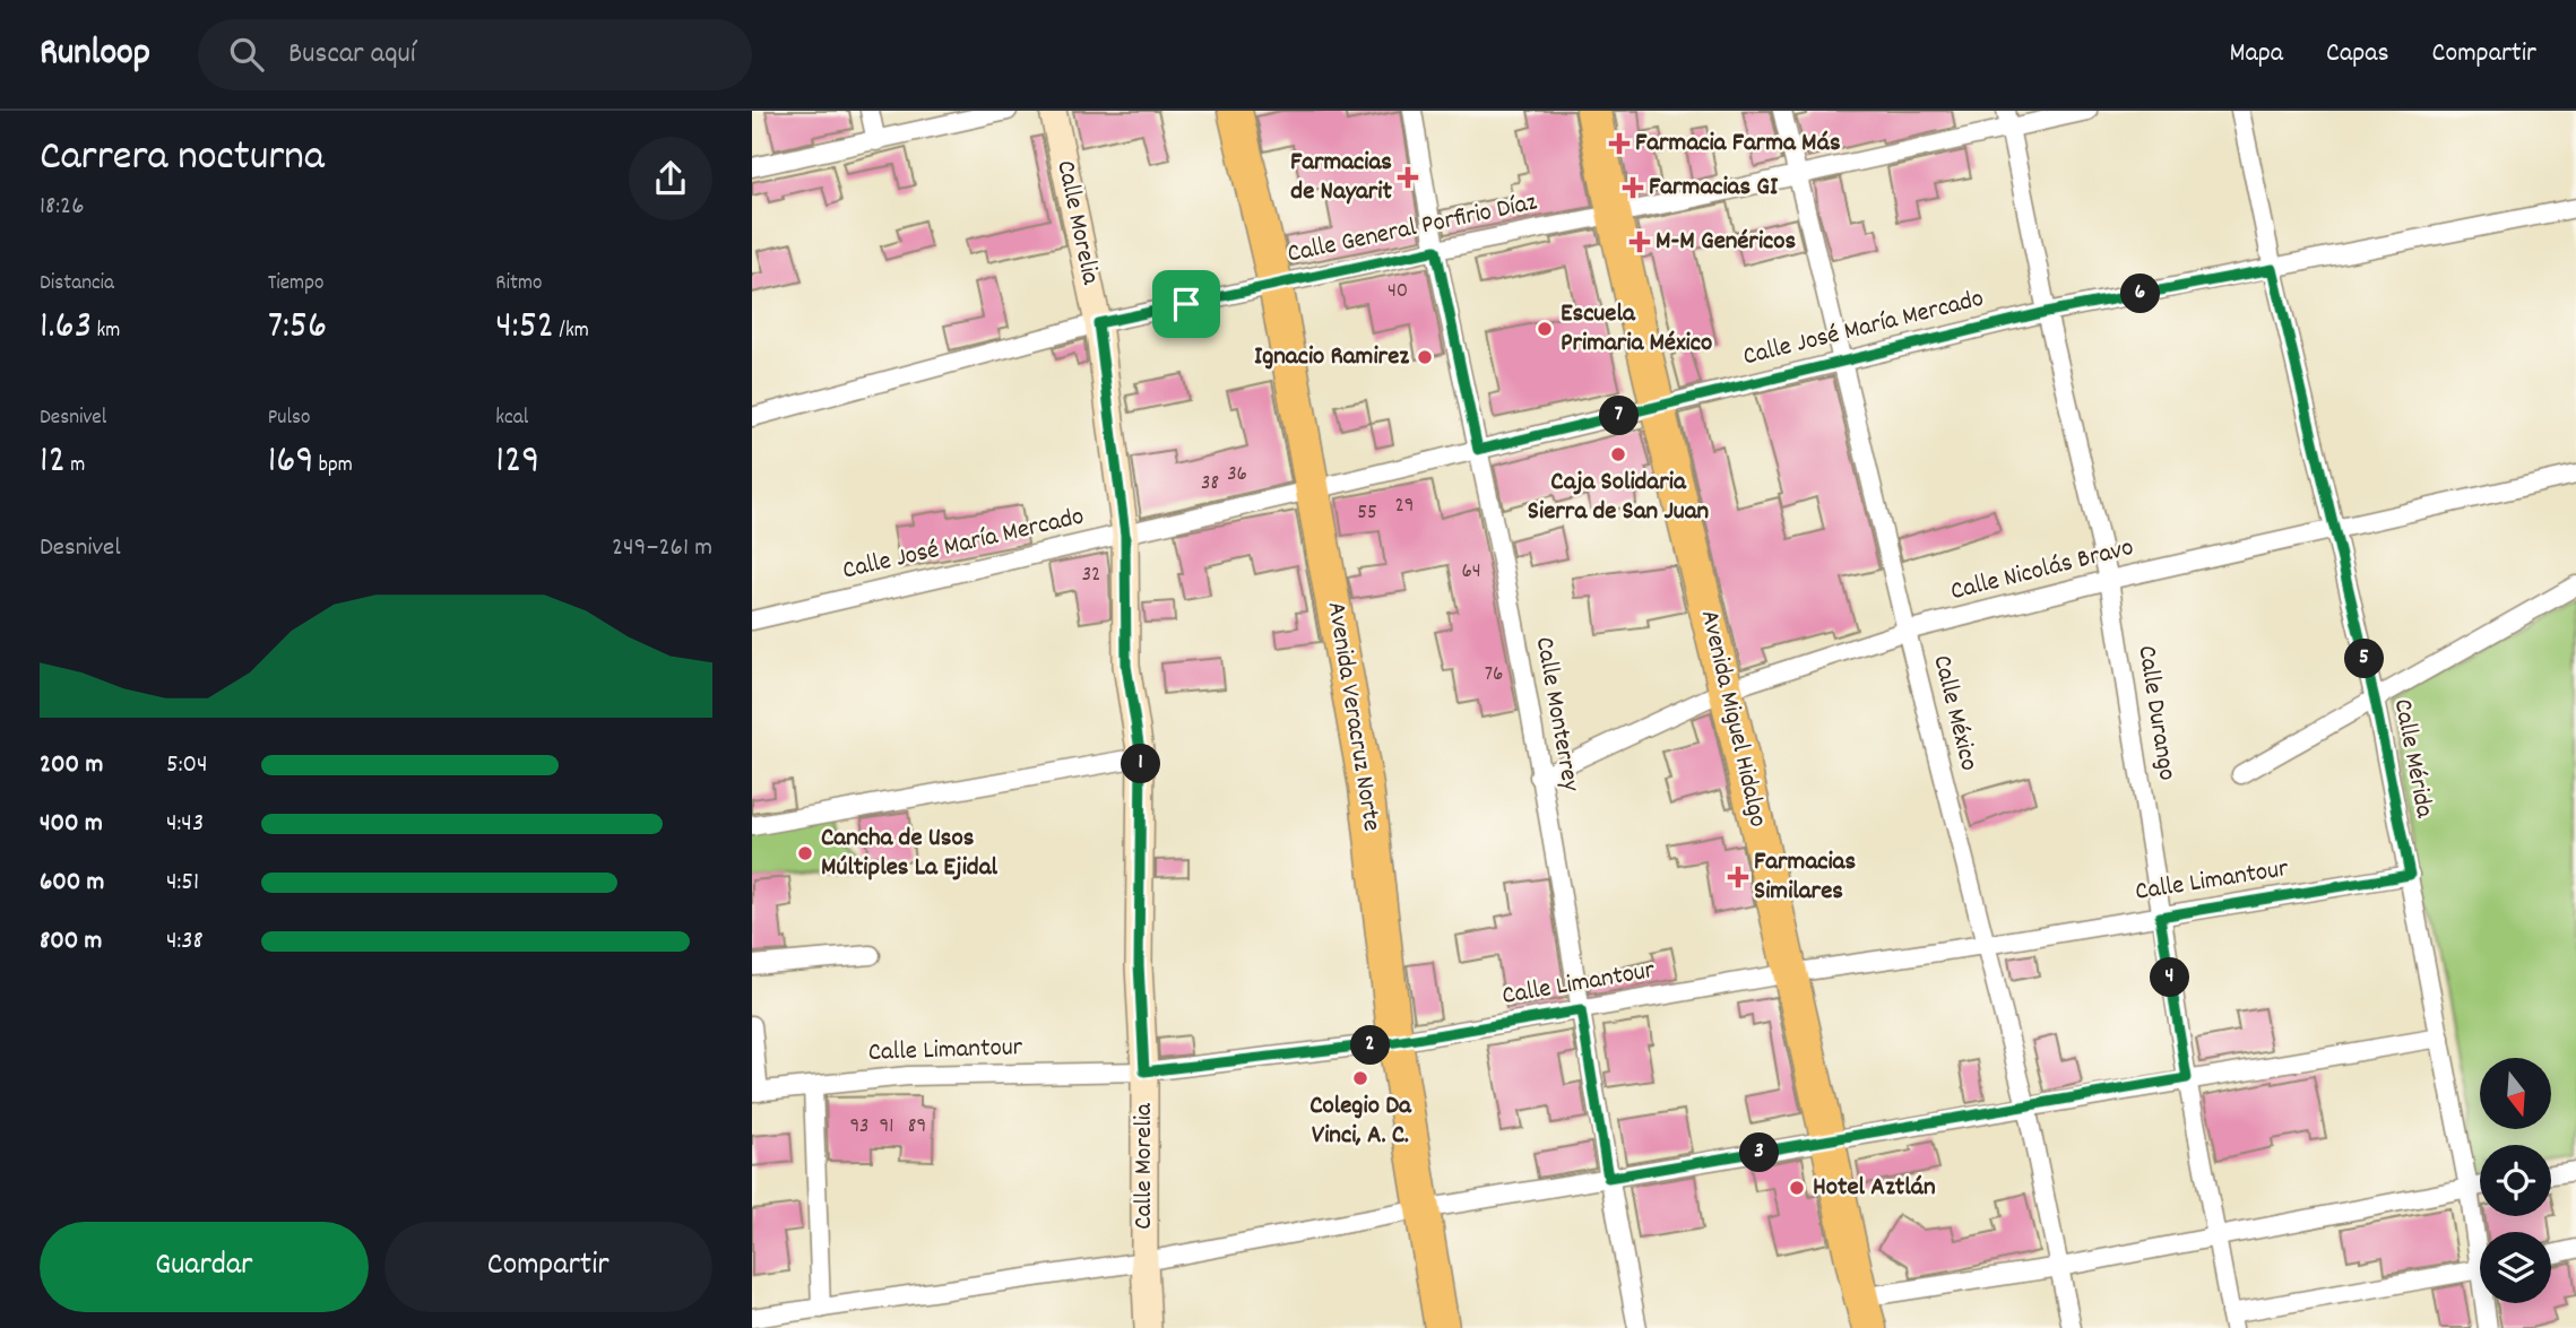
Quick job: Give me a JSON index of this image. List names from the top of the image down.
{
  "streets": {
    "highway": ["Avenida Veracruz Norte", "Avenida Miguel Hidalgo"],
    "street": [
      "Calle Morelia",
      "Calle General Porfirio Díaz",
      "Calle José María Mercado",
      "Calle Nicolás Bravo",
      "Calle México",
      "Calle Durango",
      "Calle Monterrey",
      "Calle Mérida",
      "Calle Limantour"
    ]
  },
  "crossings": [
    ["Calle Morelia", "Calle General Porfirio Díaz"],
    ["Calle Morelia", "Calle José María Mercado"],
    ["Calle Morelia", "Calle Limantour"],
    ["Calle General Porfirio Díaz", "Calle México"],
    ["Calle General Porfirio Díaz", "Calle Durango"],
    ["Calle General Porfirio Díaz", "Calle Monterrey"],
    ["Calle General Porfirio Díaz", "Avenida Veracruz Norte"],
    ["Calle General Porfirio Díaz", "Avenida Miguel Hidalgo"],
    ["Calle José María Mercado", "Calle México"],
    ["Calle José María Mercado", "Calle Durango"],
    ["Calle José María Mercado", "Calle Monterrey"],
    ["Calle José María Mercado", "Avenida Veracruz Norte"],
    ["Calle José María Mercado", "Avenida Miguel Hidalgo"],
    ["Calle José María Mercado", "Calle Mérida"],
    ["Calle Nicolás Bravo", "Calle México"],
    ["Calle Nicolás Bravo", "Calle Durango"],
    ["Calle Nicolás Bravo", "Calle Monterrey"],
    ["Calle Nicolás Bravo", "Avenida Miguel Hidalgo"],
    ["Calle Nicolás Bravo", "Calle Mérida"],
    ["Calle México", "Calle Limantour"],
    ["Calle Durango", "Calle Limantour"],
    ["Calle Monterrey", "Calle Limantour"],
    ["Avenida Veracruz Norte", "Calle Limantour"],
    ["Avenida Miguel Hidalgo", "Calle Limantour"],
    ["Calle Mérida", "Calle Limantour"]
  ],
  "places": {
    "health": [
      "Farmacia Farma Más",
      "Farmacias de Nayarit",
      "Farmacias GI",
      "M-M Genéricos",
      "Farmacias Similares"
    ],
    "other": [
      "Escuela Primaria México",
      "Ignacio Ramirez",
      "Caja Solidaria Sierra de San Juan",
      "Cancha de Usos Múltiples La Ejidal",
      "Colegio Da Vinci, A. C.",
      "Hotel Aztlán"
    ]
  },
  "house_numbers": [
    "40",
    "36",
    "38",
    "29",
    "55",
    "64",
    "32",
    "76",
    "93",
    "91",
    "89"
  ],
  "north": "bottom",
  "page": {
    "header": "Runloop",
    "search": "Buscar aquí",
    "nav": ["Mapa", "Capas", "Compartir"],
    "heading": ["Carrera nocturna", "18:26"],
    "stats": [
      ["Distancia", "1.63 km"],
      ["Tiempo", "7:56"],
      ["Ritmo", "4:52 /km"],
      ["Desnivel", "12 m"],
      ["Pulso", "169 bpm"],
      ["kcal", "129"]
    ],
    "pins": [
      "6",
      "7",
      "5",
      "1",
      "4",
      "2",
      "3"
    ],
    "chart": ["Desnivel", "249–261 m"],
    "list": [
      {
        "name": "200 m",
        "note": "5:04"
      },
      {
        "name": "400 m",
        "note": "4:43"
      },
      {
        "name": "600 m",
        "note": "4:51"
      },
      {
        "name": "800 m",
        "note": "4:38"
      }
    ],
    "buttons": ["Guardar", "Compartir"]
  }
}
